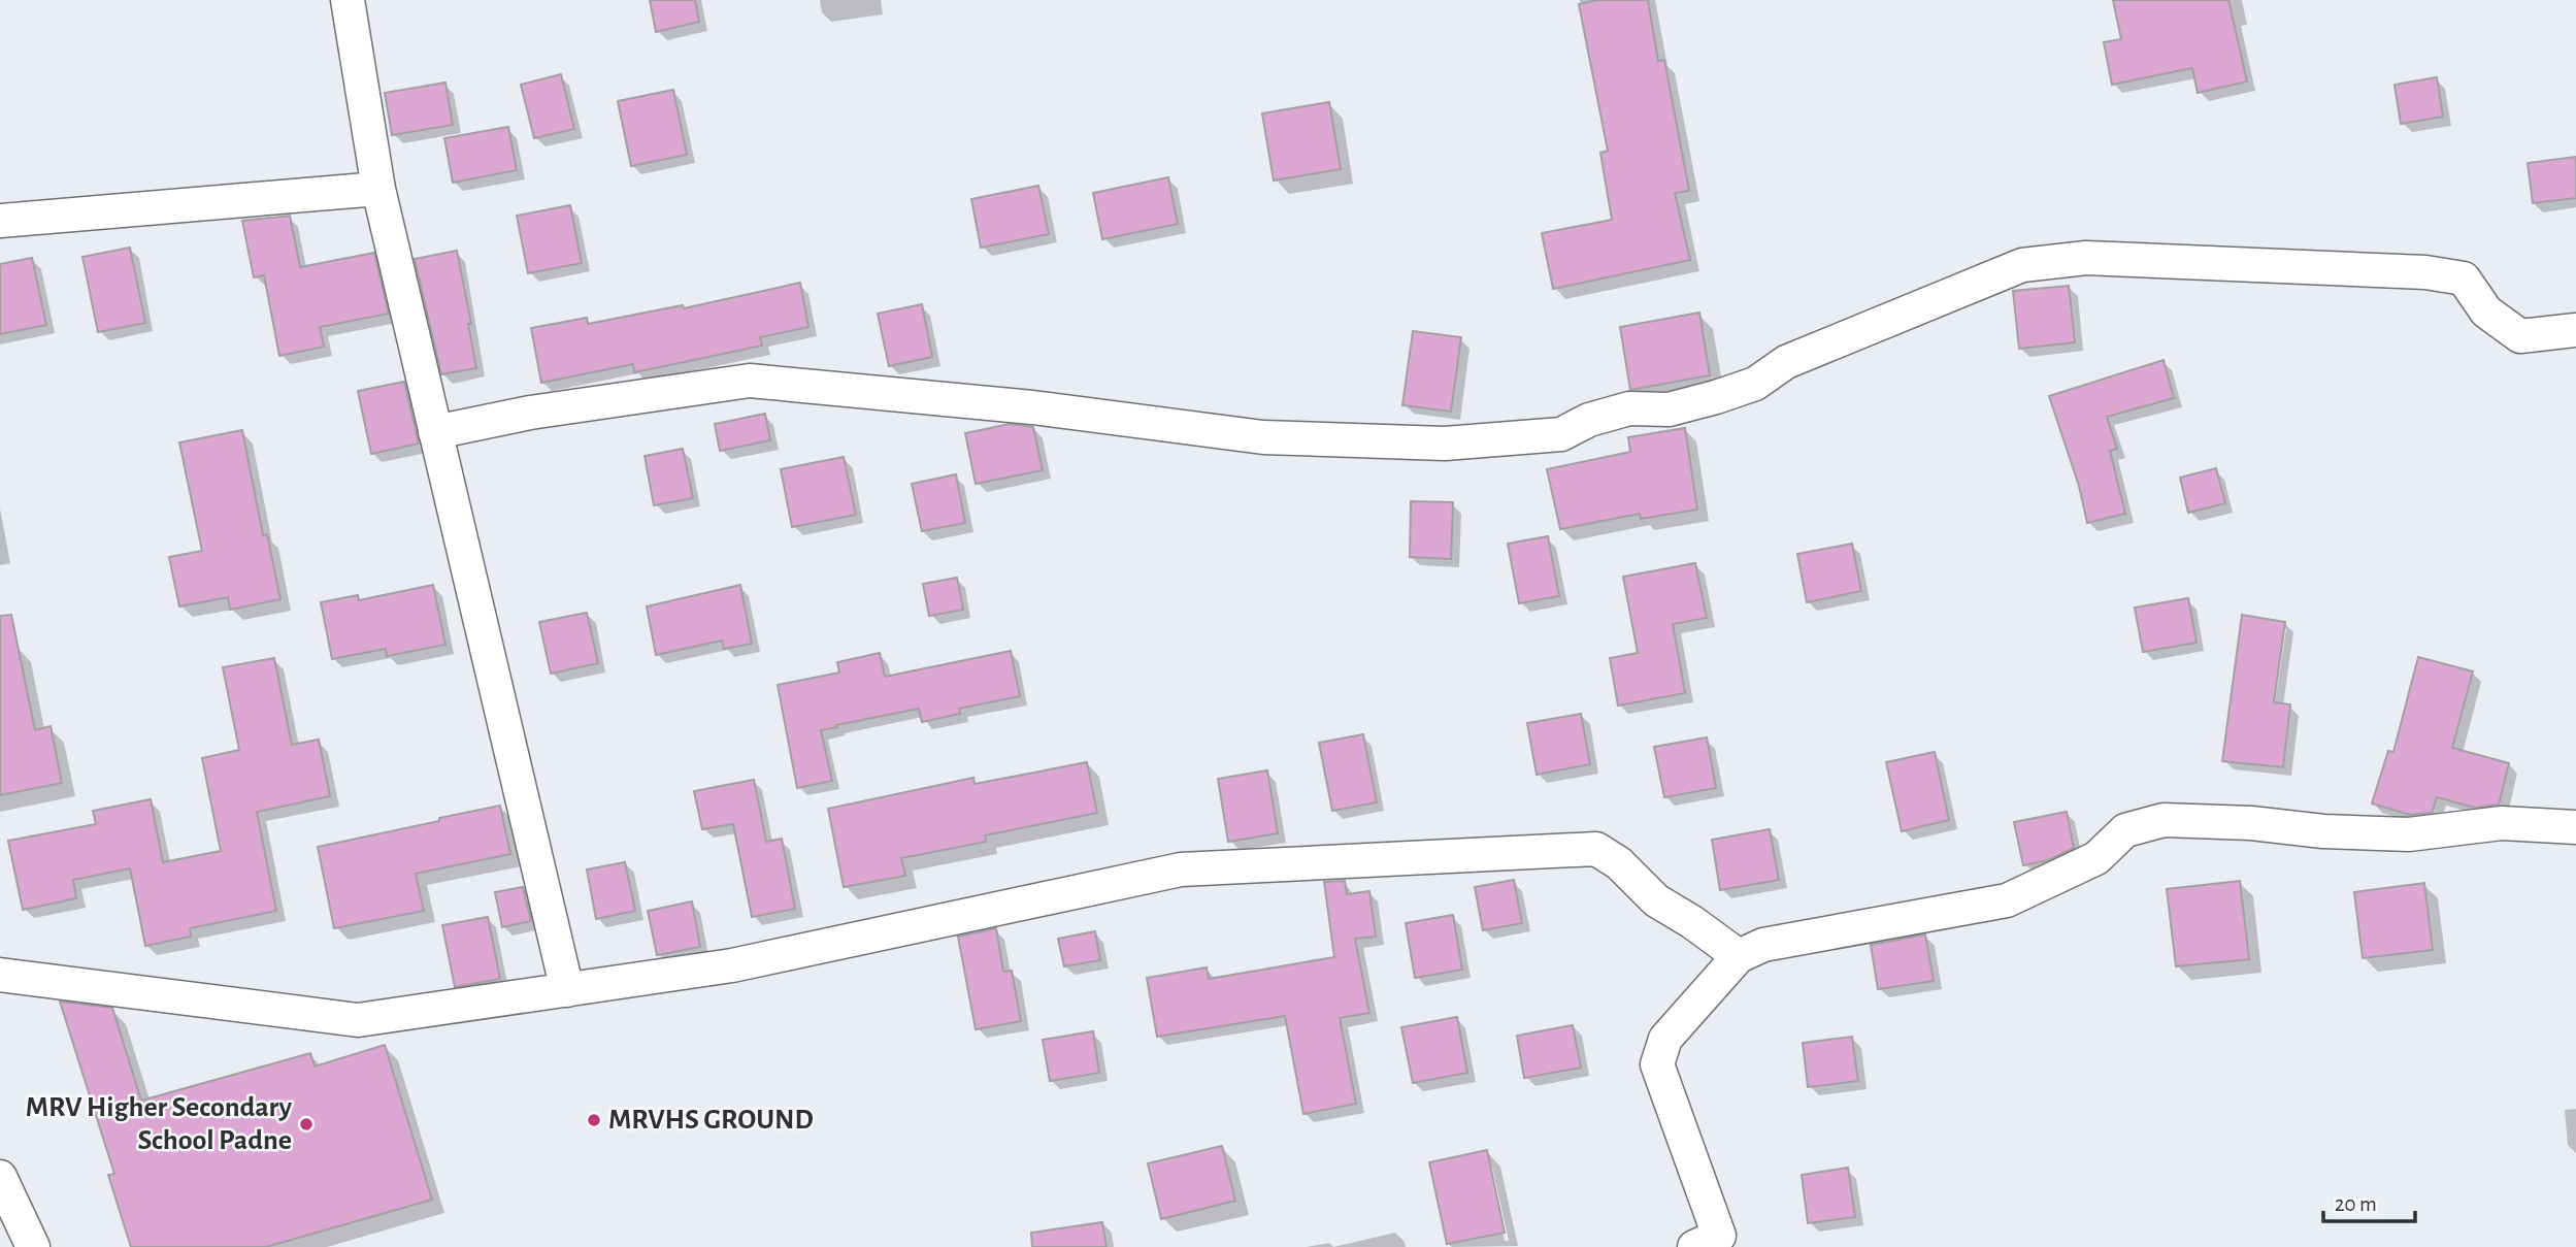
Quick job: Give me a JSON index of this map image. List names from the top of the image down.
{
  "places": ["MRVHS GROUND", "MRV Higher Secondary School Padne"],
  "scale_bar": "20 m"
}
